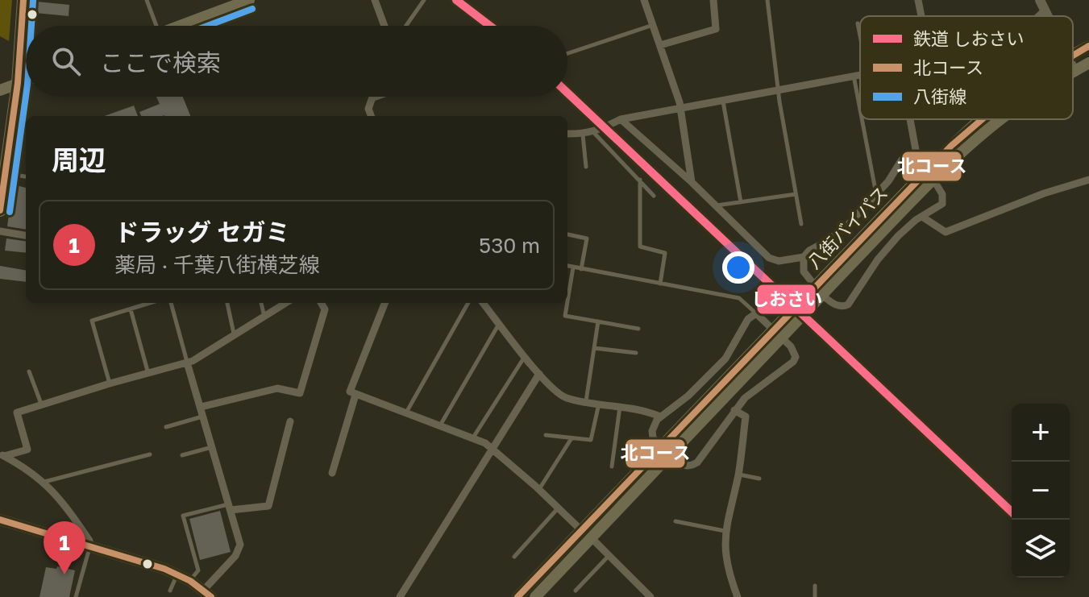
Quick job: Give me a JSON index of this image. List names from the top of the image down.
{
  "streets": {
    "main road": ["八街バイパス"]
  },
  "lines": ["rail line しおさい", "transit line 北コース", "transit line 八街線"],
  "legend": ["鉄道 しおさい", "北コース", "八街線"],
  "page": {
    "search": "ここで検索",
    "heading": "周辺",
    "list": [
      {
        "mark": "1",
        "name": "ドラッグ セガミ",
        "note": "薬局 · 千葉八街横芝線",
        "value": "530 m"
      }
    ],
    "map_buttons": ["+", "−"],
    "pins": "1"
  }
}
